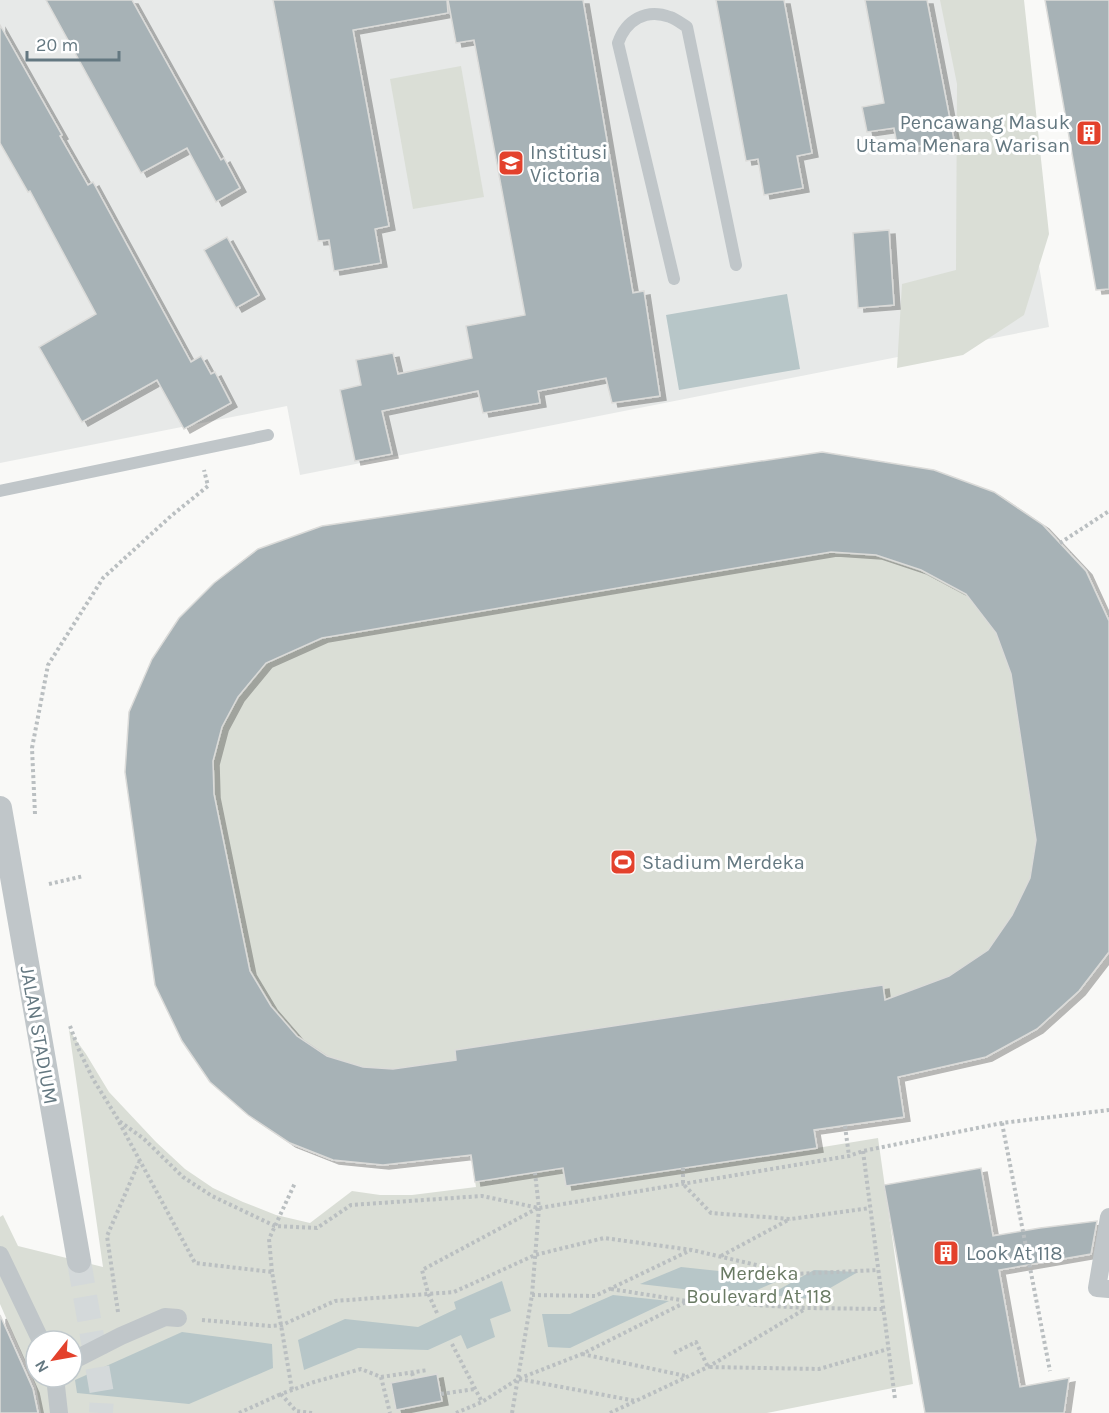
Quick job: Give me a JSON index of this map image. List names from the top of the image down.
{
  "streets": {
    "street": ["JALAN STADIUM"]
  },
  "parks": ["Merdeka Boulevard At 118"],
  "places": {
    "building": ["Pencawang Masuk Utama Menara Warisan", "Look At 118"],
    "school or university": ["Institusi Victoria"],
    "sports": ["Stadium Merdeka"]
  },
  "scale_bar": "20 m",
  "north": "bottom left"
}
